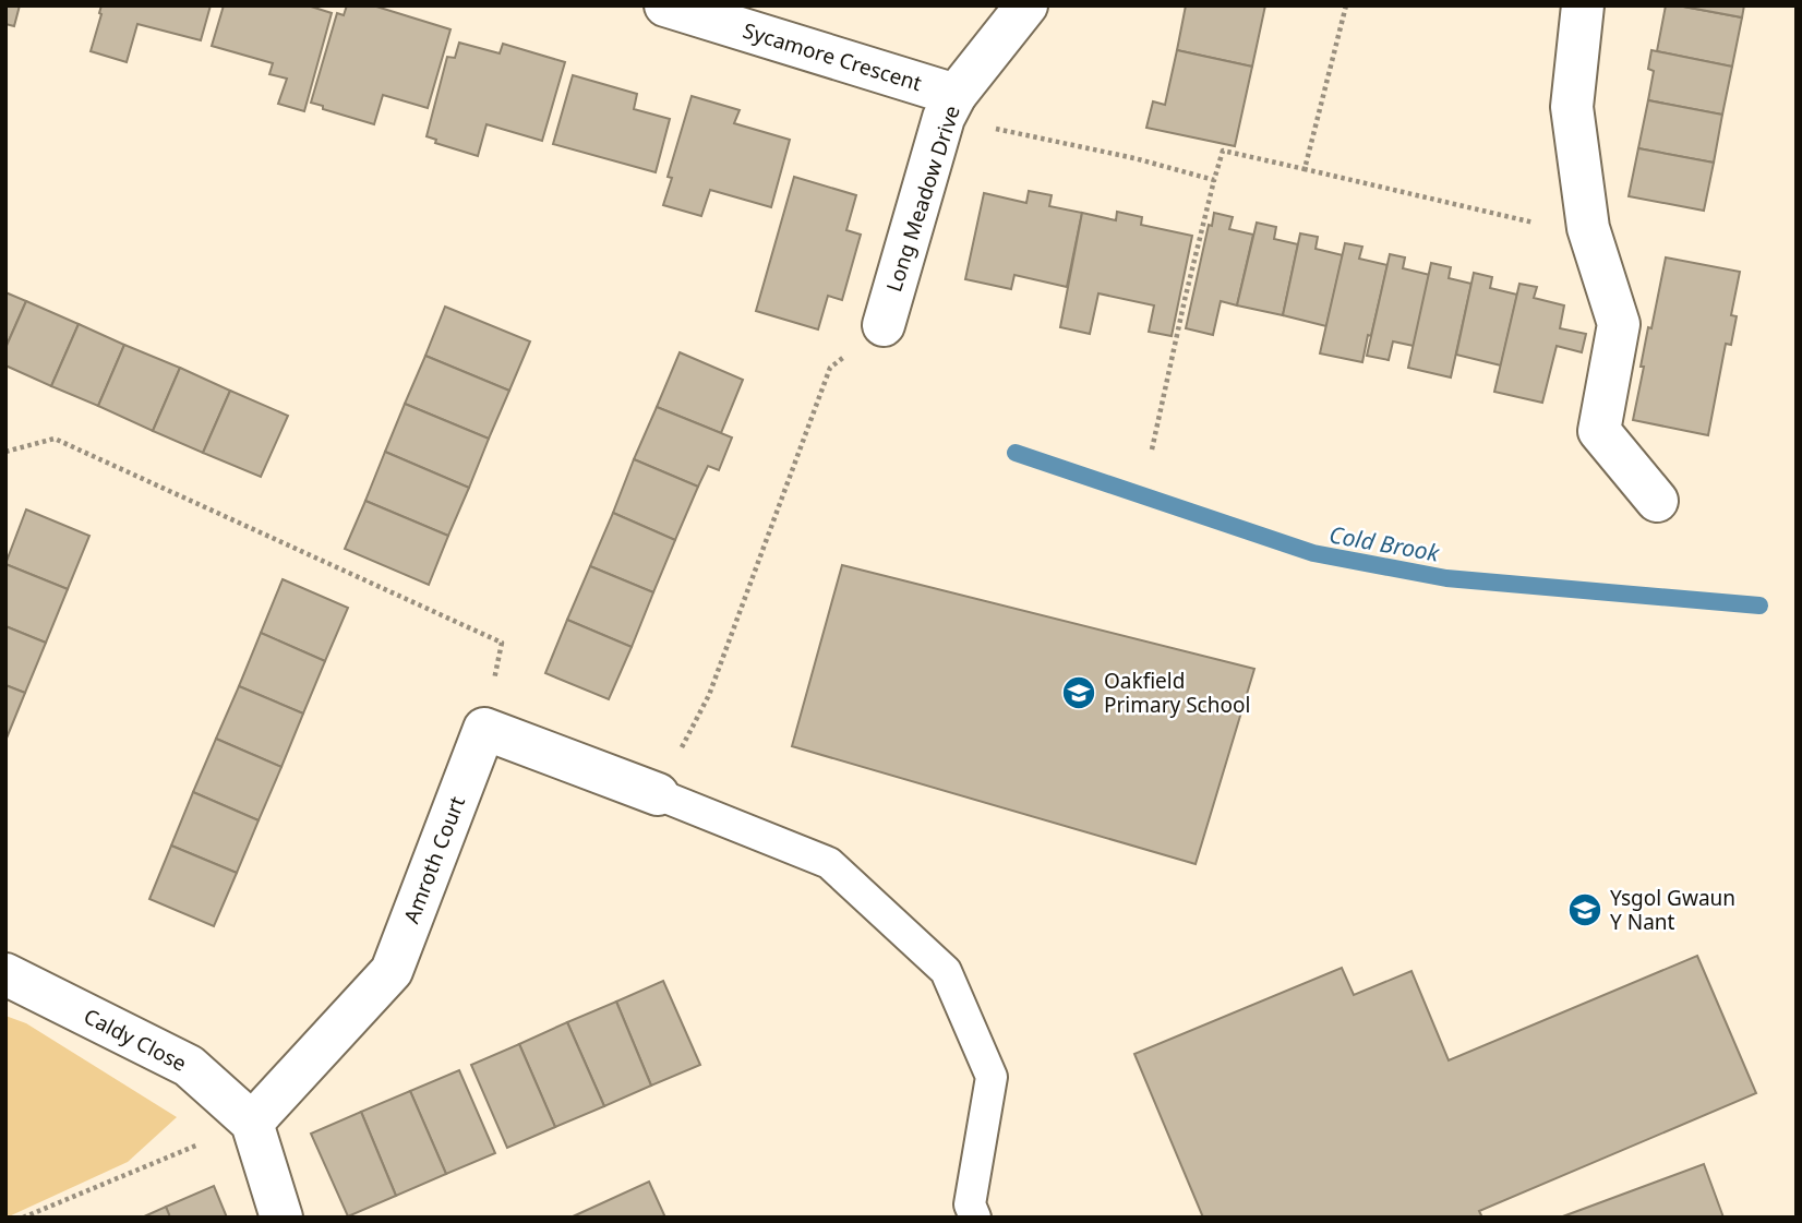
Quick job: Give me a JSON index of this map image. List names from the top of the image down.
{
  "streets": {
    "street": [
      "Sycamore Crescent",
      "Long Meadow Drive",
      "Amroth Court",
      "Caldy Close"
    ]
  },
  "crossings": [
    ["Sycamore Crescent", "Long Meadow Drive"],
    ["Amroth Court", "Caldy Close"]
  ],
  "water": ["Cold Brook"],
  "places": {
    "school or university": ["Oakfield Primary School", "Ysgol Gwaun Y Nant"]
  }
}
